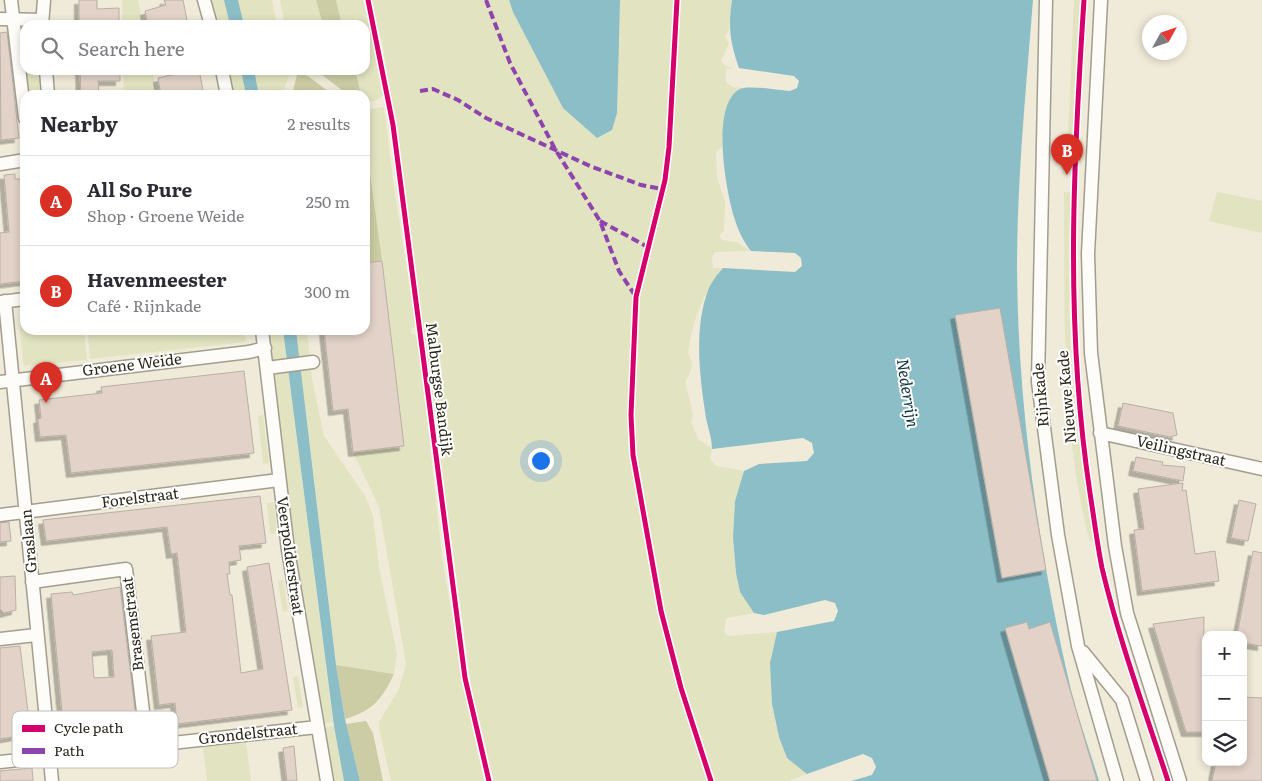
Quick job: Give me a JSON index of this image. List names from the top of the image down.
{
  "streets": {
    "street": [
      "Groene Weide",
      "Rijnkade",
      "Nieuwe Kade",
      "Veilingstraat",
      "Forelstraat",
      "Graslaan",
      "Veerpolderstraat",
      "Brasemstraat",
      "Grondelstraat"
    ],
    "cycle path": ["Malburgse Bandijk"]
  },
  "crossings": [
    ["Groene Weide", "Graslaan"],
    ["Groene Weide", "Veerpolderstraat"],
    ["Nieuwe Kade", "Veilingstraat"],
    ["Forelstraat", "Graslaan"],
    ["Forelstraat", "Veerpolderstraat"],
    ["Graslaan", "Brasemstraat"],
    ["Veerpolderstraat", "Grondelstraat"]
  ],
  "water": ["Nederrijn"],
  "legend": ["Cycle path", "Path"],
  "north": "top right",
  "page": {
    "search": "Search here",
    "heading": ["Nearby", "2 results"],
    "pins": ["B", "A"],
    "list": [
      {
        "mark": "A",
        "name": "All So Pure",
        "note": "Shop · Groene Weide",
        "value": "250 m"
      },
      {
        "mark": "B",
        "name": "Havenmeester",
        "note": "Café · Rijnkade",
        "value": "300 m"
      }
    ],
    "map_buttons": ["+", "−"]
  }
}
